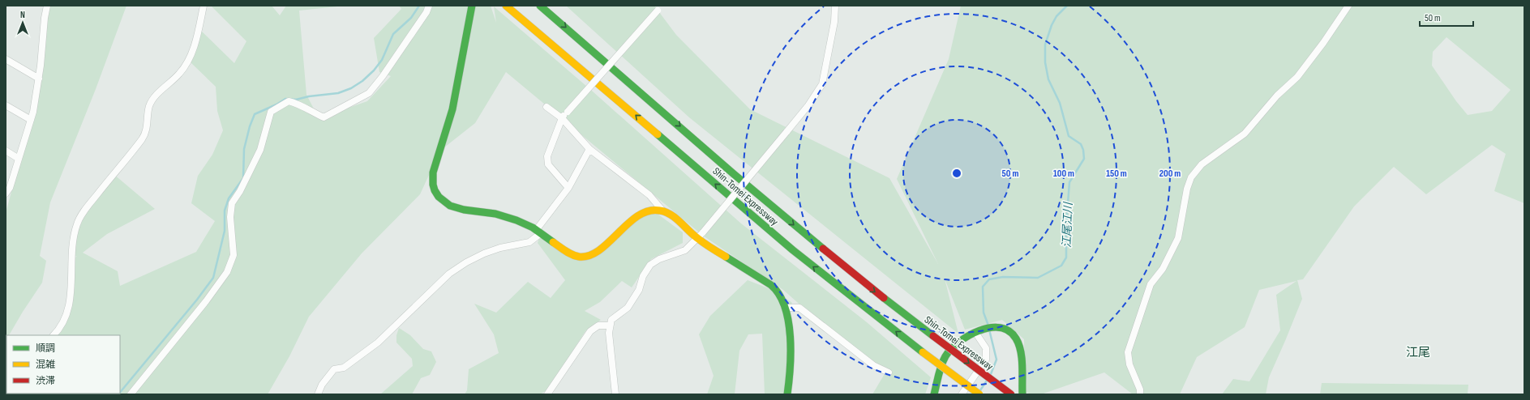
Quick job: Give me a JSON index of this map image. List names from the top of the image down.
{
  "streets": {
    "main road": ["Shin-Tomei Expressway"]
  },
  "districts": ["江尾"],
  "water": ["江尾江川"],
  "legend": ["順調", "混雑", "渋滞"],
  "scale_bar": "50 m",
  "north": "top",
  "rings": [
    "50 m",
    "100 m",
    "150 m",
    "200 m"
  ]
}
